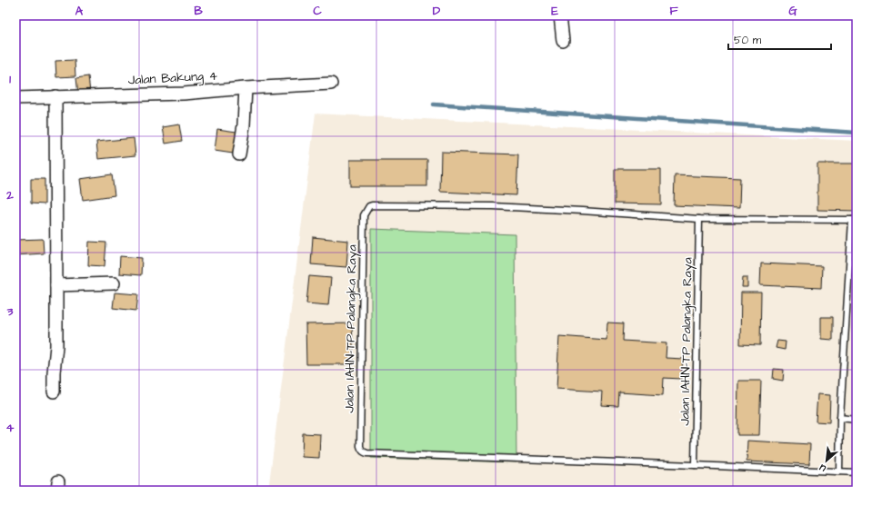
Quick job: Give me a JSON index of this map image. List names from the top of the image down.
{
  "streets": {
    "street": ["Jalan Bakung 4"],
    "lane": ["Jalan IAHN-TP Palangka Raya"]
  },
  "scale_bar": "50 m",
  "north": "bottom left",
  "grid": {
    "columns": [
      "A",
      "B",
      "C",
      "D",
      "E",
      "F",
      "G"
    ],
    "rows": [
      "1",
      "2",
      "3",
      "4"
    ]
  }
}
